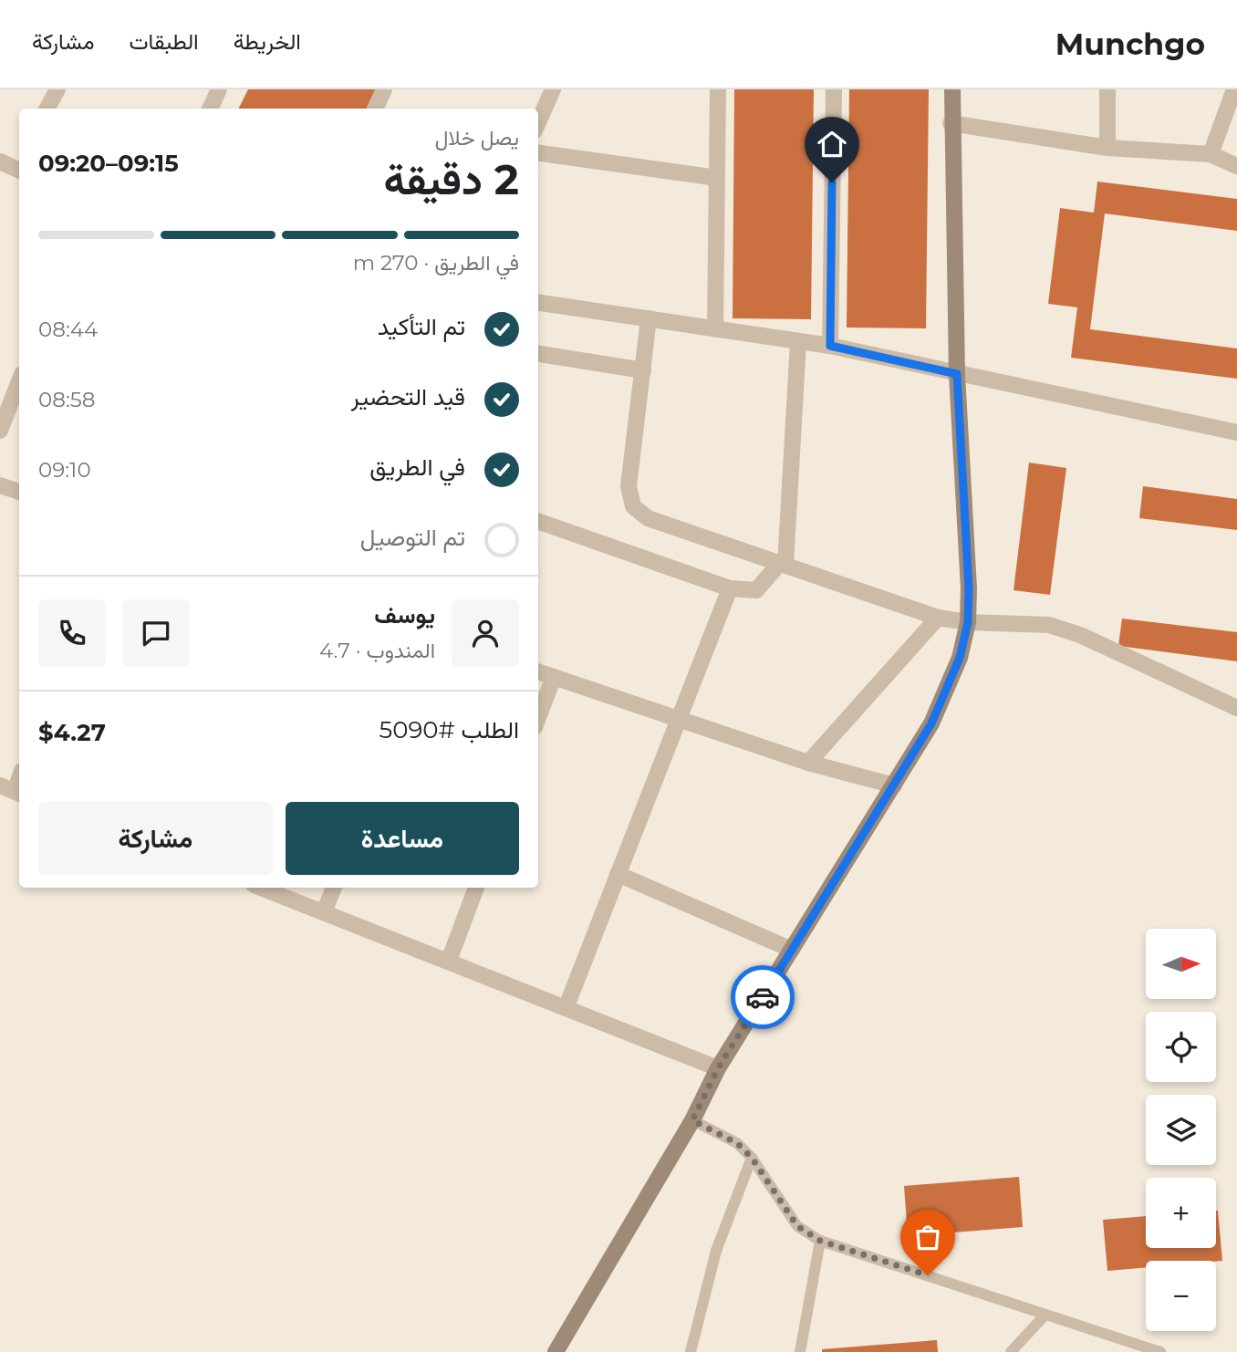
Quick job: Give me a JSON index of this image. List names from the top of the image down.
{
  "north": "right",
  "page": {
    "header": "Munchgo",
    "nav": ["الخريطة", "الطبقات", "مشاركة"],
    "heading": ["2 دقيقة", "يصل خلال", "09:15–09:20"],
    "panel": [
      "يوسف",
      "المندوب · 4.7",
      "الطلب #5090",
      "$4.27"
    ],
    "bar": "في الطريق · 270 m",
    "list": [
      ["تم التأكيد", "08:44"],
      ["قيد التحضير", "08:58"],
      ["في الطريق", "09:10"],
      "تم التوصيل"
    ],
    "buttons": ["مساعدة", "مشاركة"],
    "map_buttons": ["+", "−"]
  }
}
